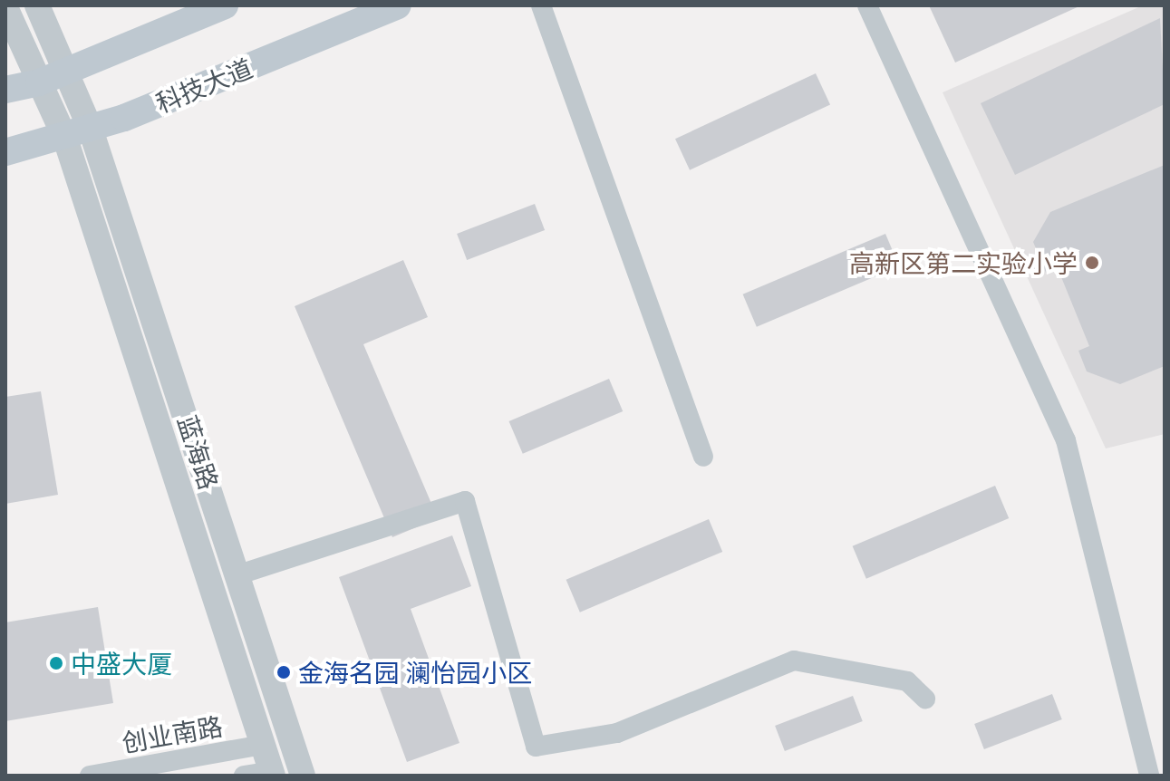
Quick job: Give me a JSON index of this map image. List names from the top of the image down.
{
  "streets": {
    "main road": ["科技大道"],
    "street": ["蓝海路", "创业南路"]
  },
  "crossings": [
    ["科技大道", "蓝海路"],
    ["蓝海路", "创业南路"]
  ],
  "places": ["高新区第二实验小学", "中盛大厦", "金海名园 澜怡园小区"]
}
